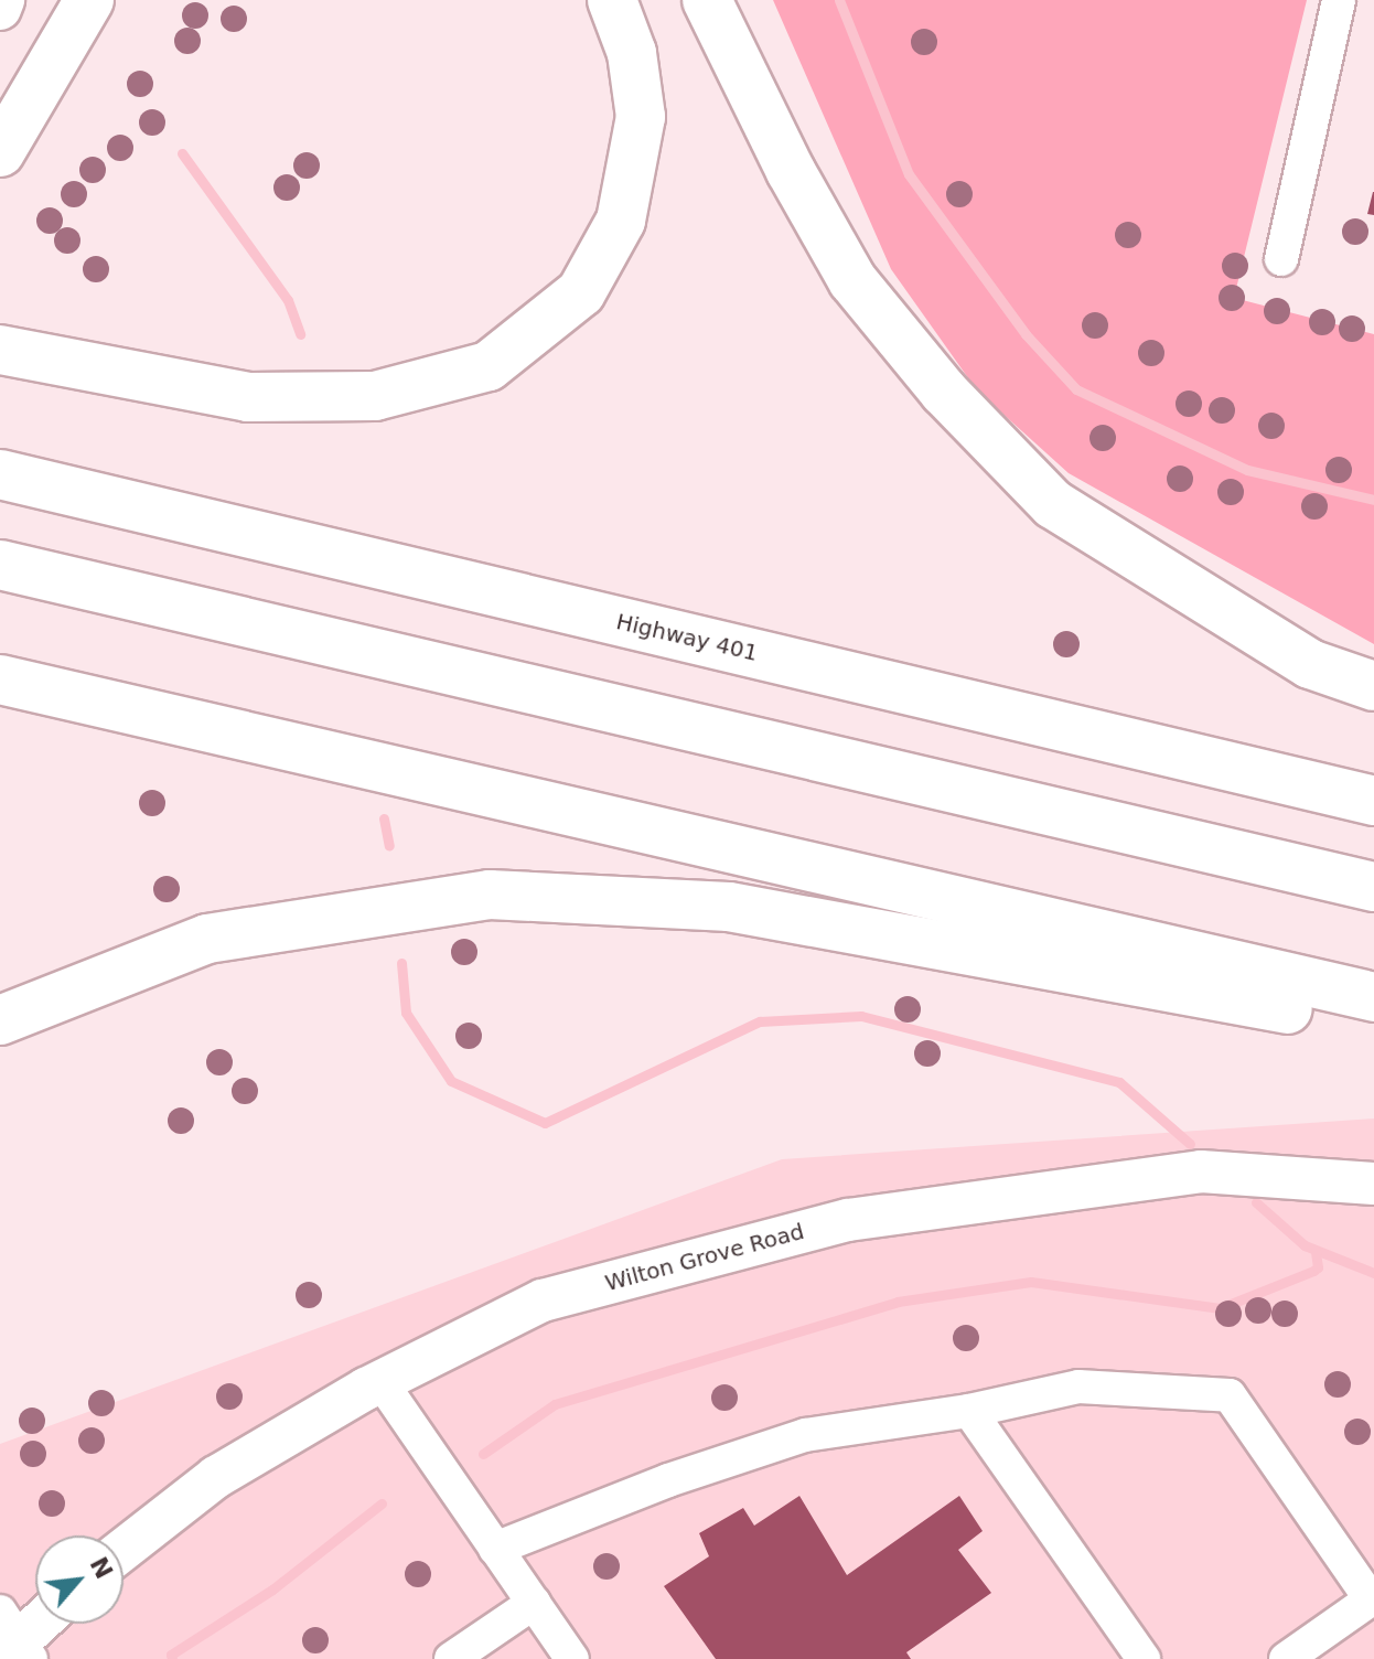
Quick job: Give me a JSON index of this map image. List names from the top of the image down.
{
  "streets": {
    "highway": ["Highway 401"],
    "main road": ["Wilton Grove Road"]
  },
  "north": "top right"
}
